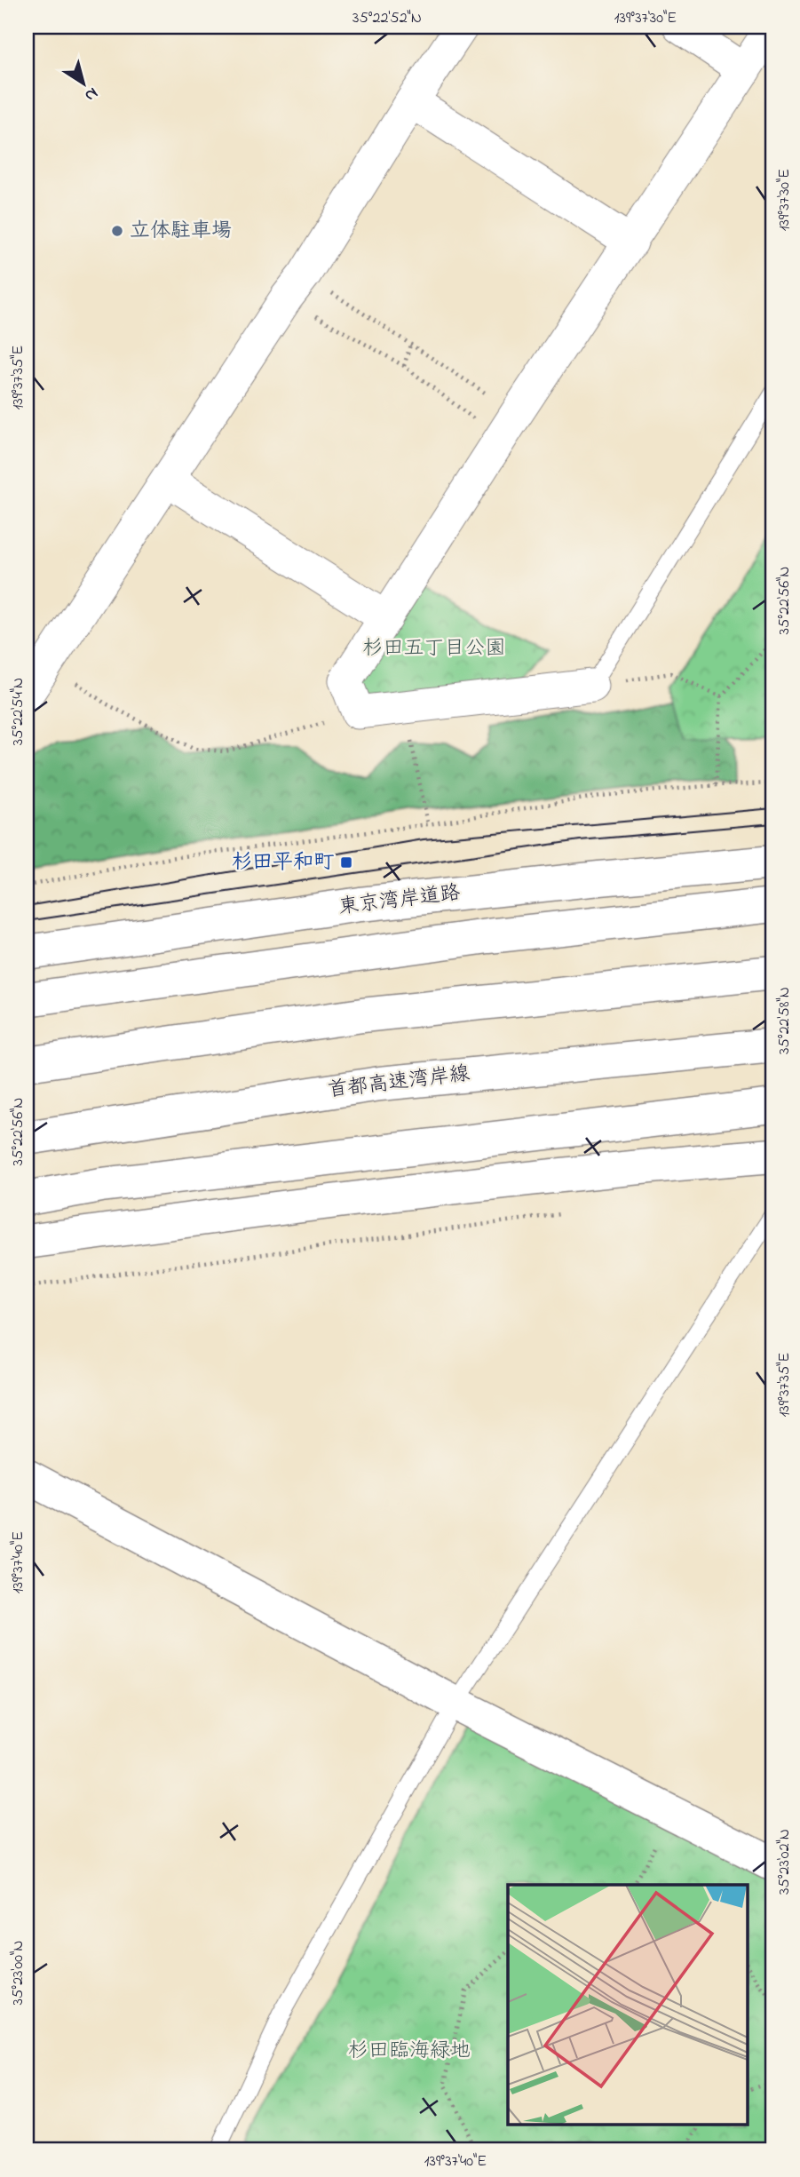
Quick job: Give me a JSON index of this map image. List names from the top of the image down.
{
  "streets": {
    "main road": ["東京湾岸道路", "首都高速湾岸線"]
  },
  "parks": ["杉田五丁目公園", "杉田臨海緑地"],
  "places": {
    "other": ["立体駐車場"],
    "transit": ["杉田平和町"]
  },
  "north": "bottom right",
  "coordinates": [
    "35°22'52\"N",
    "139°37'30\"E",
    "139°37'35\"E",
    "35°22'56\"N",
    "35°22'54\"N",
    "35°22'58\"N",
    "139°37'40\"E",
    "35°23'02\"N",
    "35°23'00\"N"
  ]
}
